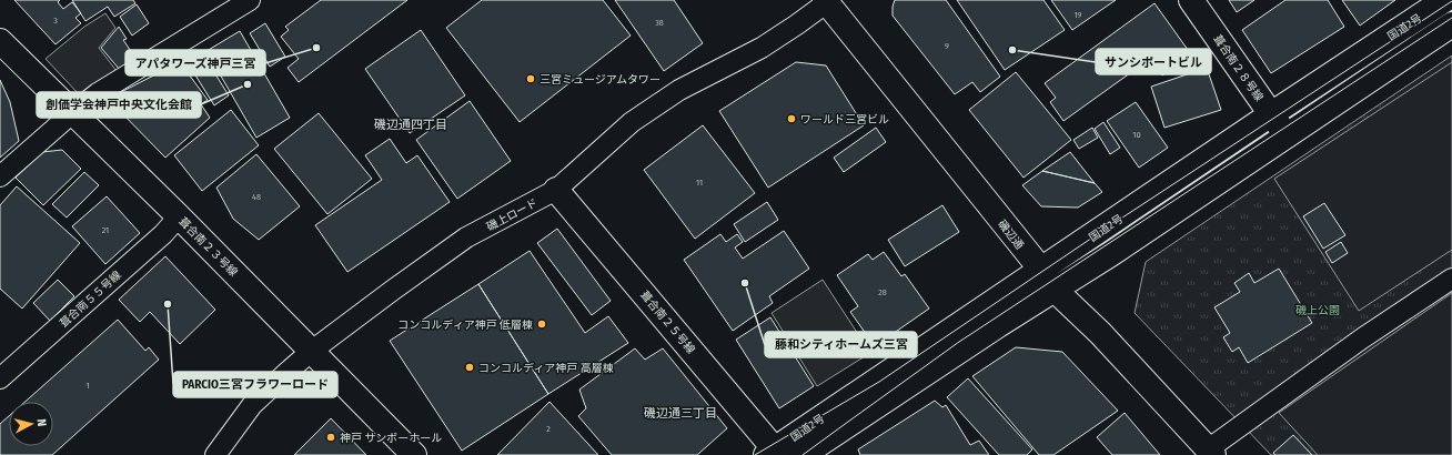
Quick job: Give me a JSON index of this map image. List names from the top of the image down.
{
  "streets": {
    "main road": [
      "国道2号",
      "葺合南２８号線",
      "磯辺通",
      "葺合南２３号線",
      "葺合南２５号線"
    ],
    "street": ["磯上ロード", "葺合南５５号線"]
  },
  "crossings": [
    ["国道2号", "葺合南２８号線"],
    ["国道2号", "磯辺通"],
    ["国道2号", "葺合南２５号線"],
    ["磯上ロード", "磯辺通"],
    ["磯上ロード", "葺合南２３号線"],
    ["磯上ロード", "葺合南２５号線"],
    ["葺合南２３号線", "葺合南５５号線"]
  ],
  "districts": ["磯辺通四丁目", "磯辺通三丁目"],
  "parks": ["磯上公園"],
  "places": [
    "アパタワーズ神戸三宮",
    "サンシポートビル",
    "三宮ミュージアムタワー",
    "創価学会神戸中央文化会館",
    "ワールド三宮ビル",
    "藤和シティホームズ三宮",
    "PARCIO三宮フラワーロード",
    "コンコルディア神戸 低層棟",
    "コンコルディア神戸 高層棟",
    "神戸 サンボーホール"
  ],
  "house_numbers": [
    "19",
    "3",
    "38",
    "9",
    "10",
    "11",
    "48",
    "21",
    "28",
    "1",
    "2"
  ],
  "north": "right"
}
